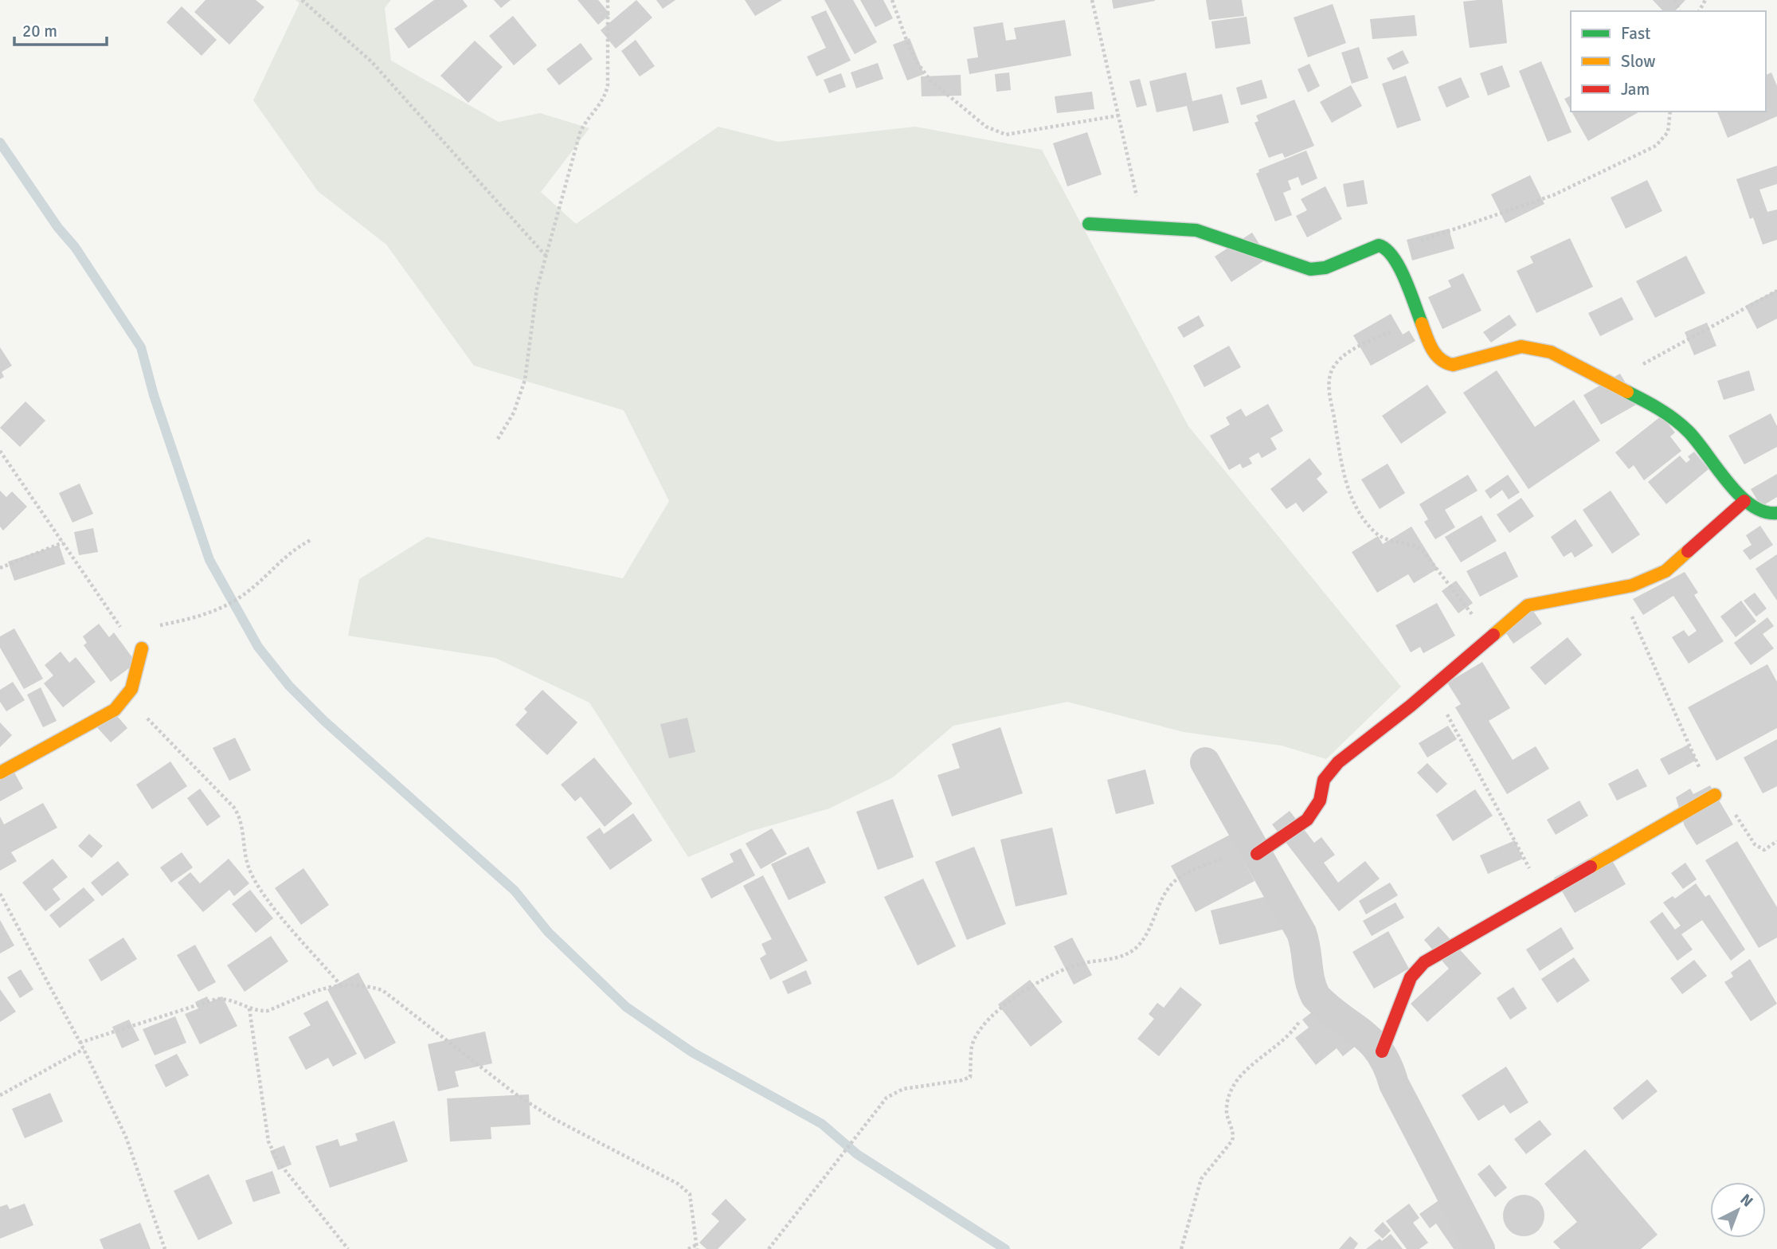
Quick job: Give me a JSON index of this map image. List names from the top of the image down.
{
  "legend": ["Fast", "Slow", "Jam"],
  "scale_bar": "20 m",
  "north": "top right"
}
